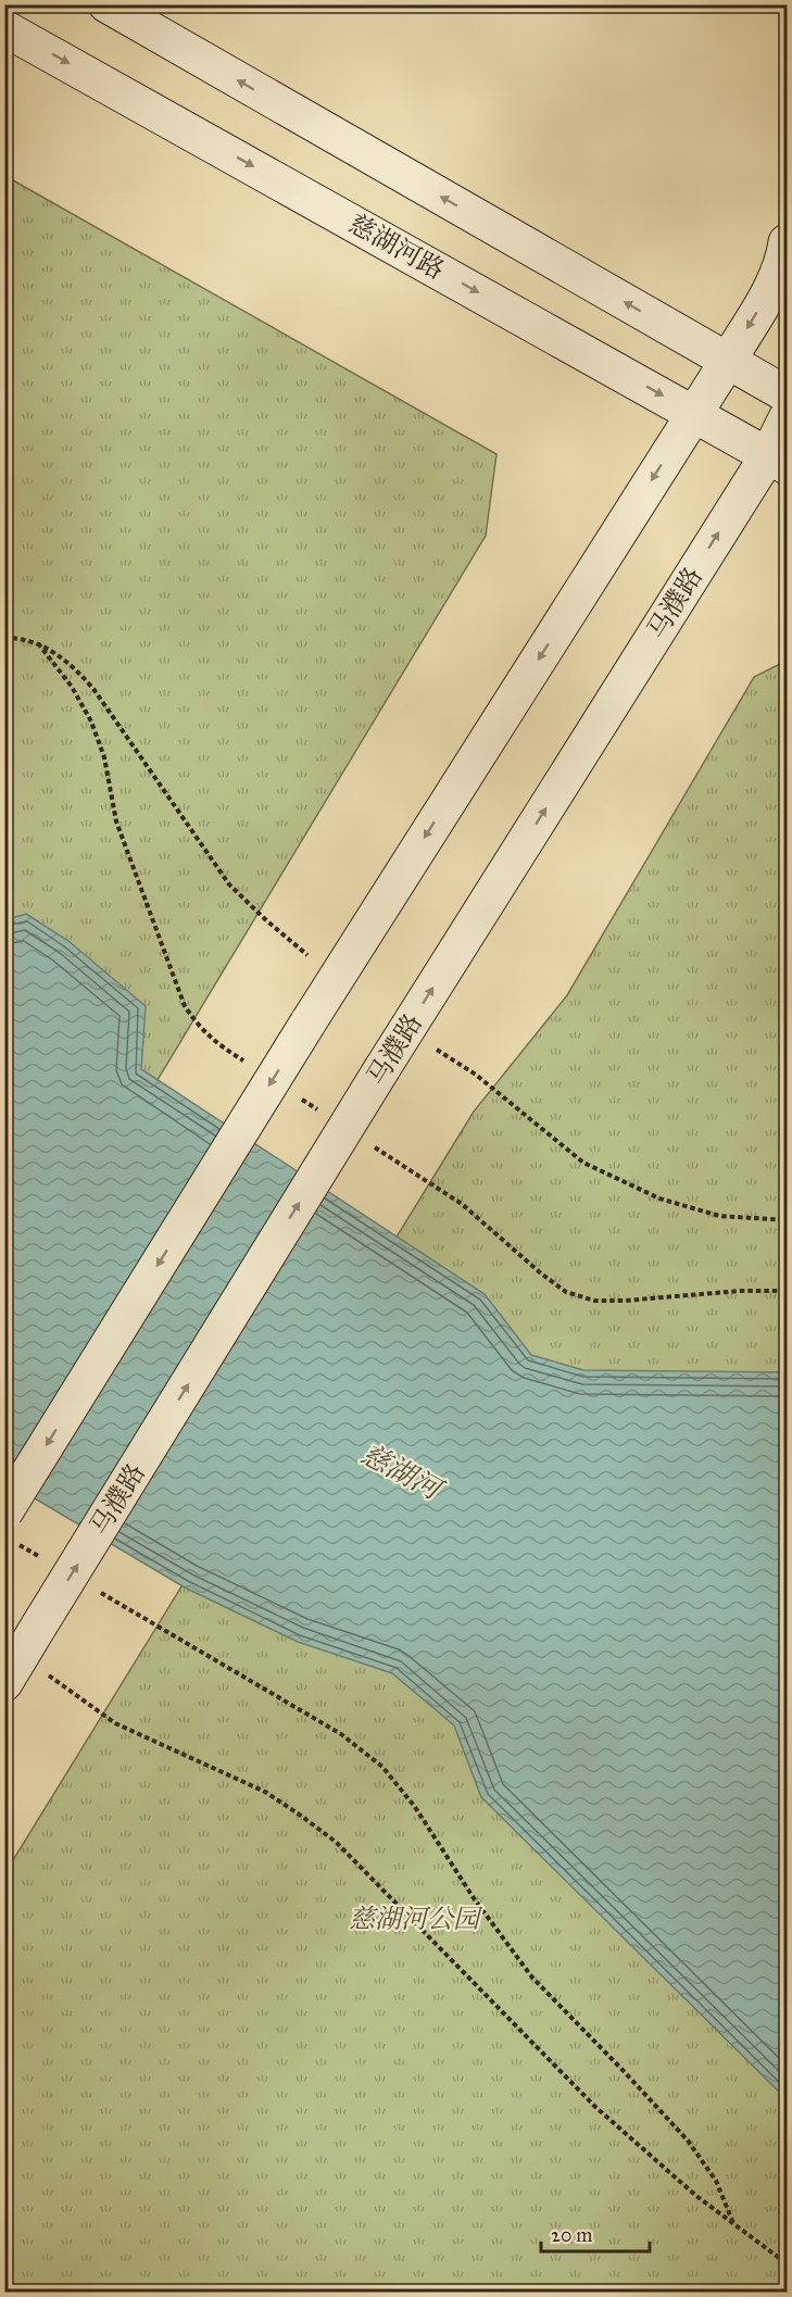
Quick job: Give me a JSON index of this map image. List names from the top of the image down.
{
  "streets": {
    "main road": ["慈湖河路", "马濮路"]
  },
  "crossings": [
    ["慈湖河路", "马濮路"]
  ],
  "water": ["慈湖河"],
  "parks": ["慈湖河公园"],
  "scale_bar": "20 m"
}
